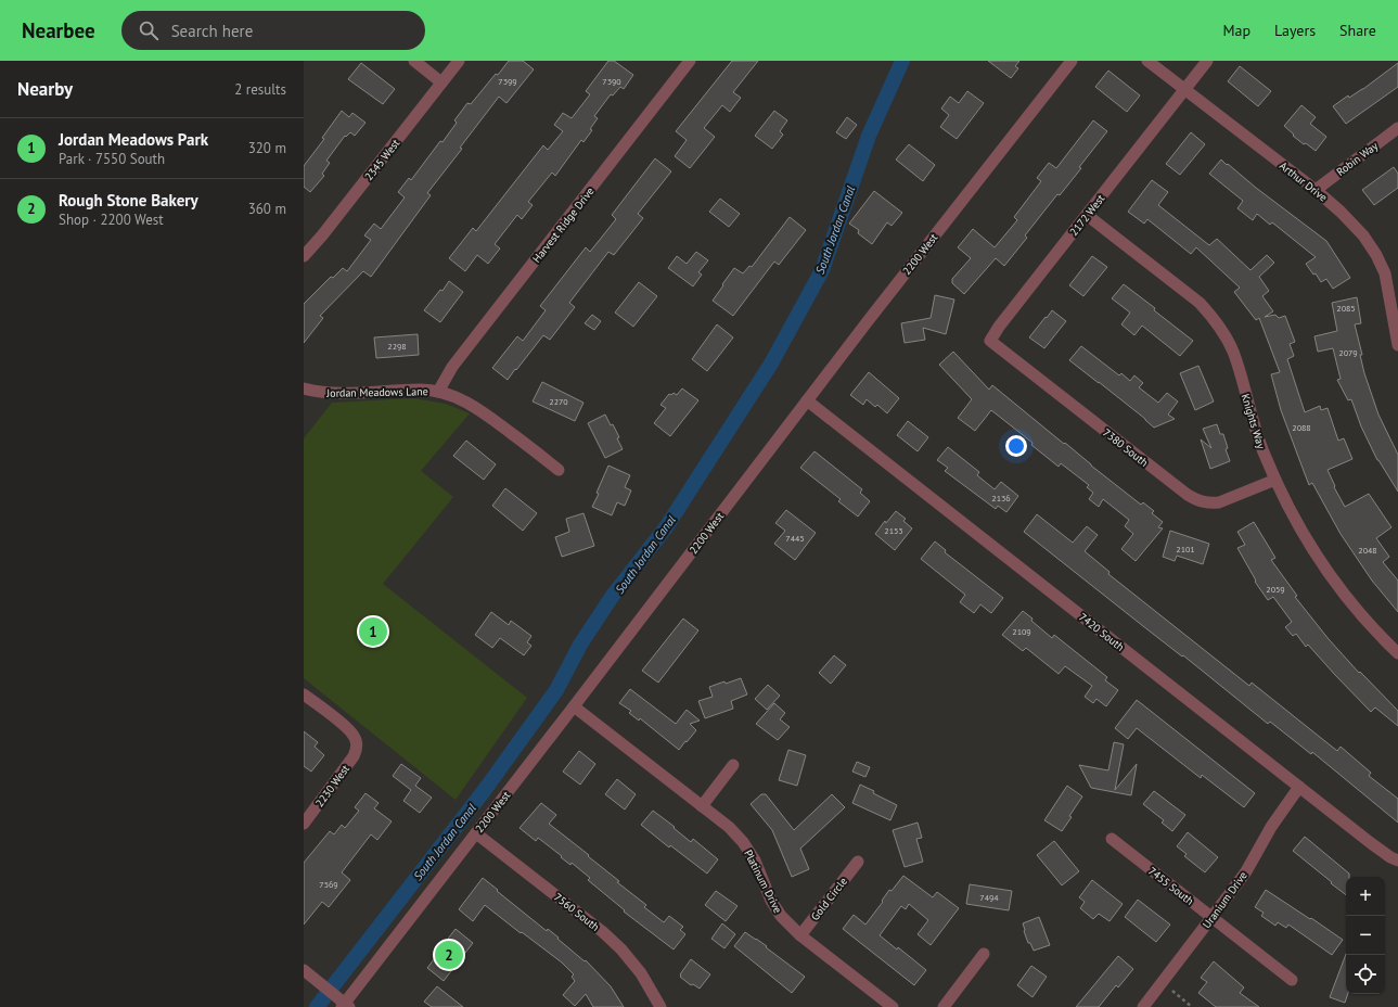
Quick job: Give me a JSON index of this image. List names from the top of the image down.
{
  "streets": {
    "street": [
      "Robin Way",
      "2345 West",
      "Arthur Drive",
      "2172 West",
      "Harvest Ridge Drive",
      "2200 West",
      "Jordan Meadows Lane",
      "Knights Way",
      "7380 South",
      "7420 South",
      "2230 West",
      "Platinum Drive",
      "7455 South",
      "Gold Circle",
      "Uranium Drive",
      "7560 South"
    ]
  },
  "crossings": [
    ["Robin Way", "Arthur Drive"],
    ["Arthur Drive", "2172 West"],
    ["2172 West", "Knights Way"],
    ["2172 West", "7380 South"],
    ["Harvest Ridge Drive", "Jordan Meadows Lane"],
    ["2200 West", "7420 South"],
    ["2200 West", "Platinum Drive"],
    ["2200 West", "7560 South"],
    ["Knights Way", "7380 South"],
    ["7420 South", "Uranium Drive"],
    ["Platinum Drive", "Gold Circle"],
    ["7455 South", "Uranium Drive"]
  ],
  "water": ["South Jordan Canal"],
  "house_numbers": [
    "7399",
    "7390",
    "2085",
    "2298",
    "2079",
    "2270",
    "2088",
    "2136",
    "2153",
    "7445",
    "2101",
    "2048",
    "2059",
    "2109",
    "7569",
    "7494"
  ],
  "page": {
    "header": "Nearbee",
    "search": "Search here",
    "nav": ["Map", "Layers", "Share"],
    "heading": ["Nearby", "2 results"],
    "list": [
      {
        "mark": "1",
        "name": "Jordan Meadows Park",
        "note": "Park · 7550 South",
        "value": "320 m"
      },
      {
        "mark": "2",
        "name": "Rough Stone Bakery",
        "note": "Shop · 2200 West",
        "value": "360 m"
      }
    ],
    "pins": ["1", "2"],
    "map_buttons": ["+", "−"]
  }
}
